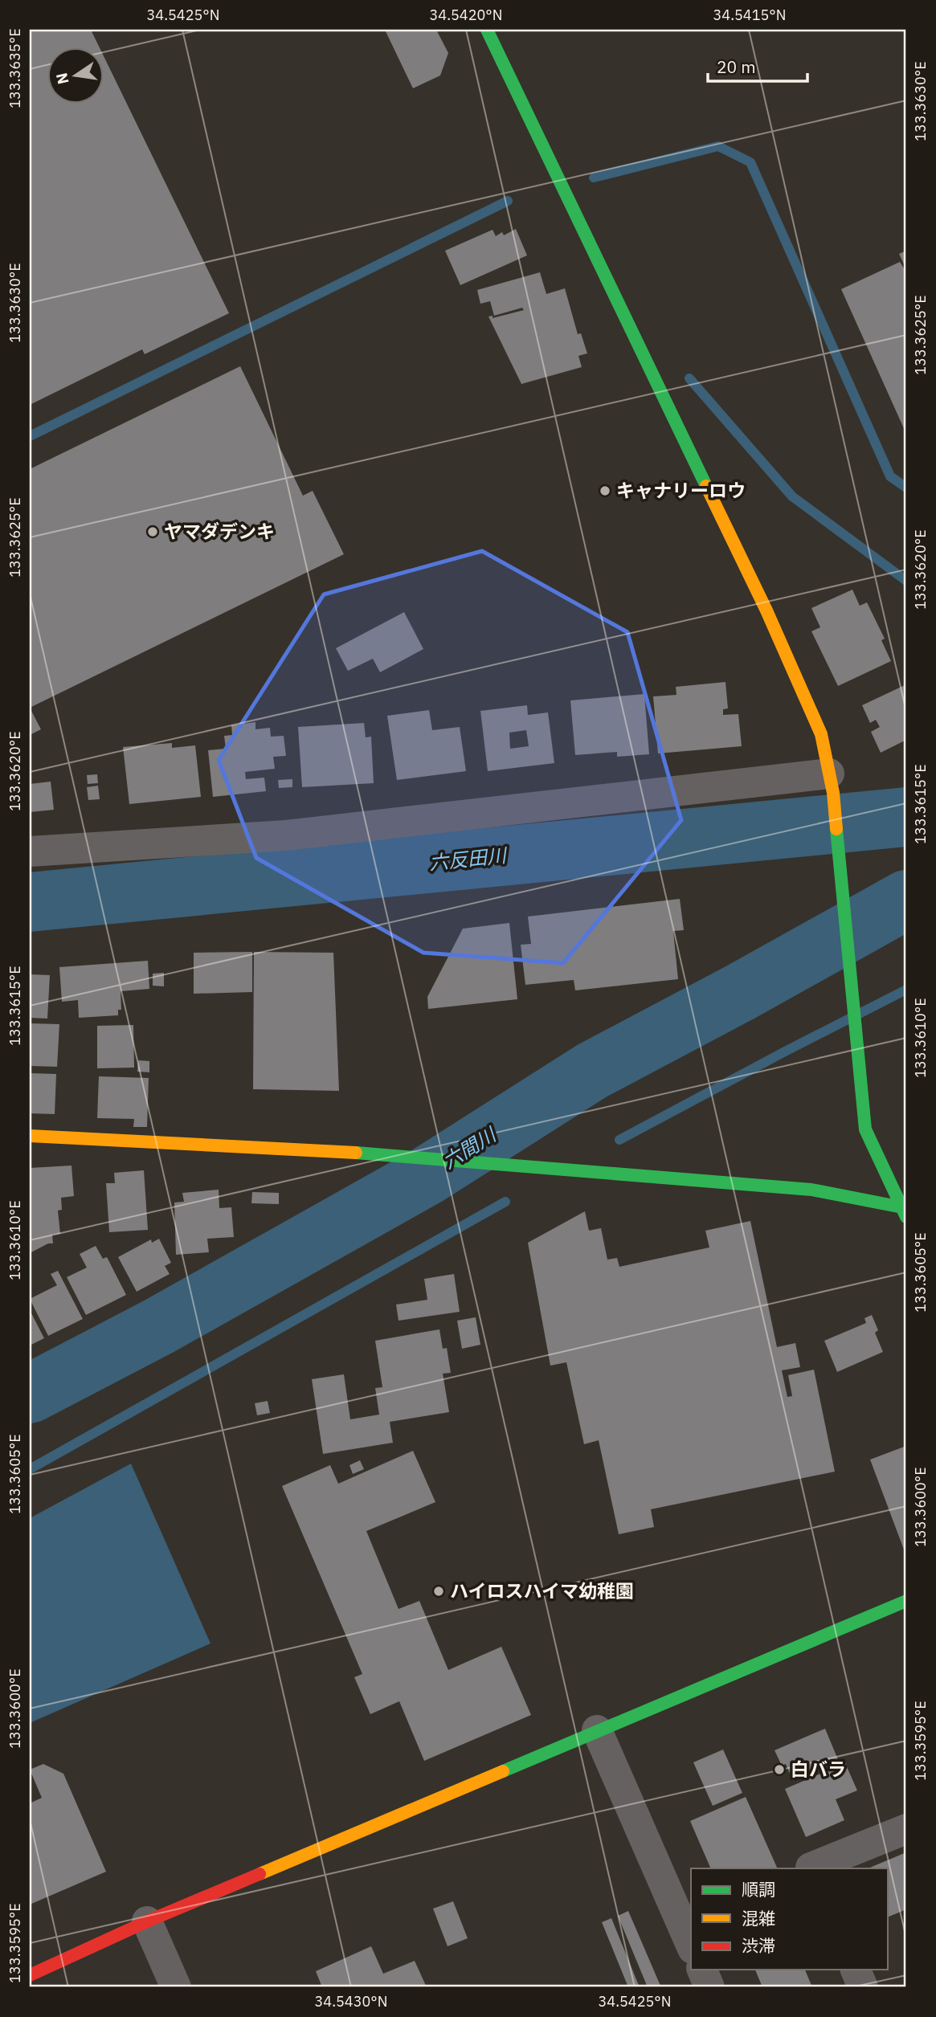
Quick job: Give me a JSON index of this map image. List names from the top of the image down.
{
  "water": ["六反田川", "六間川"],
  "places": [
    "キャナリーロウ",
    "ヤマダデンキ",
    "ハイロスハイマ幼稚園",
    "白バラ"
  ],
  "legend": ["順調", "混雑", "渋滞"],
  "scale_bar": "20 m",
  "north": "left",
  "coordinates": [
    "34.5425°N",
    "34.5420°N",
    "34.5415°N",
    "133.3635°E",
    "133.3630°E",
    "133.3625°E",
    "133.3620°E",
    "133.3615°E",
    "133.3610°E",
    "133.3605°E",
    "133.3600°E",
    "133.3595°E",
    "34.5430°N"
  ]
}
